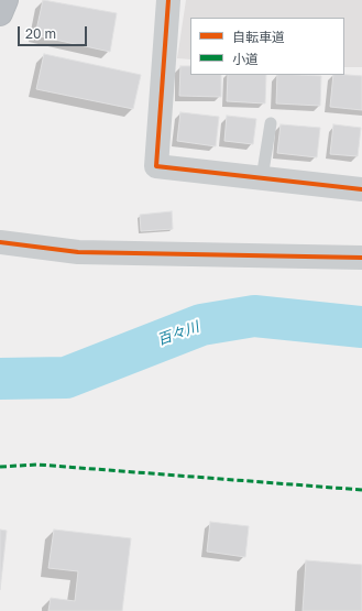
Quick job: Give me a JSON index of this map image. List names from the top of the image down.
{
  "water": ["百々川"],
  "legend": ["自転車道", "小道"],
  "scale_bar": "20 m"
}
